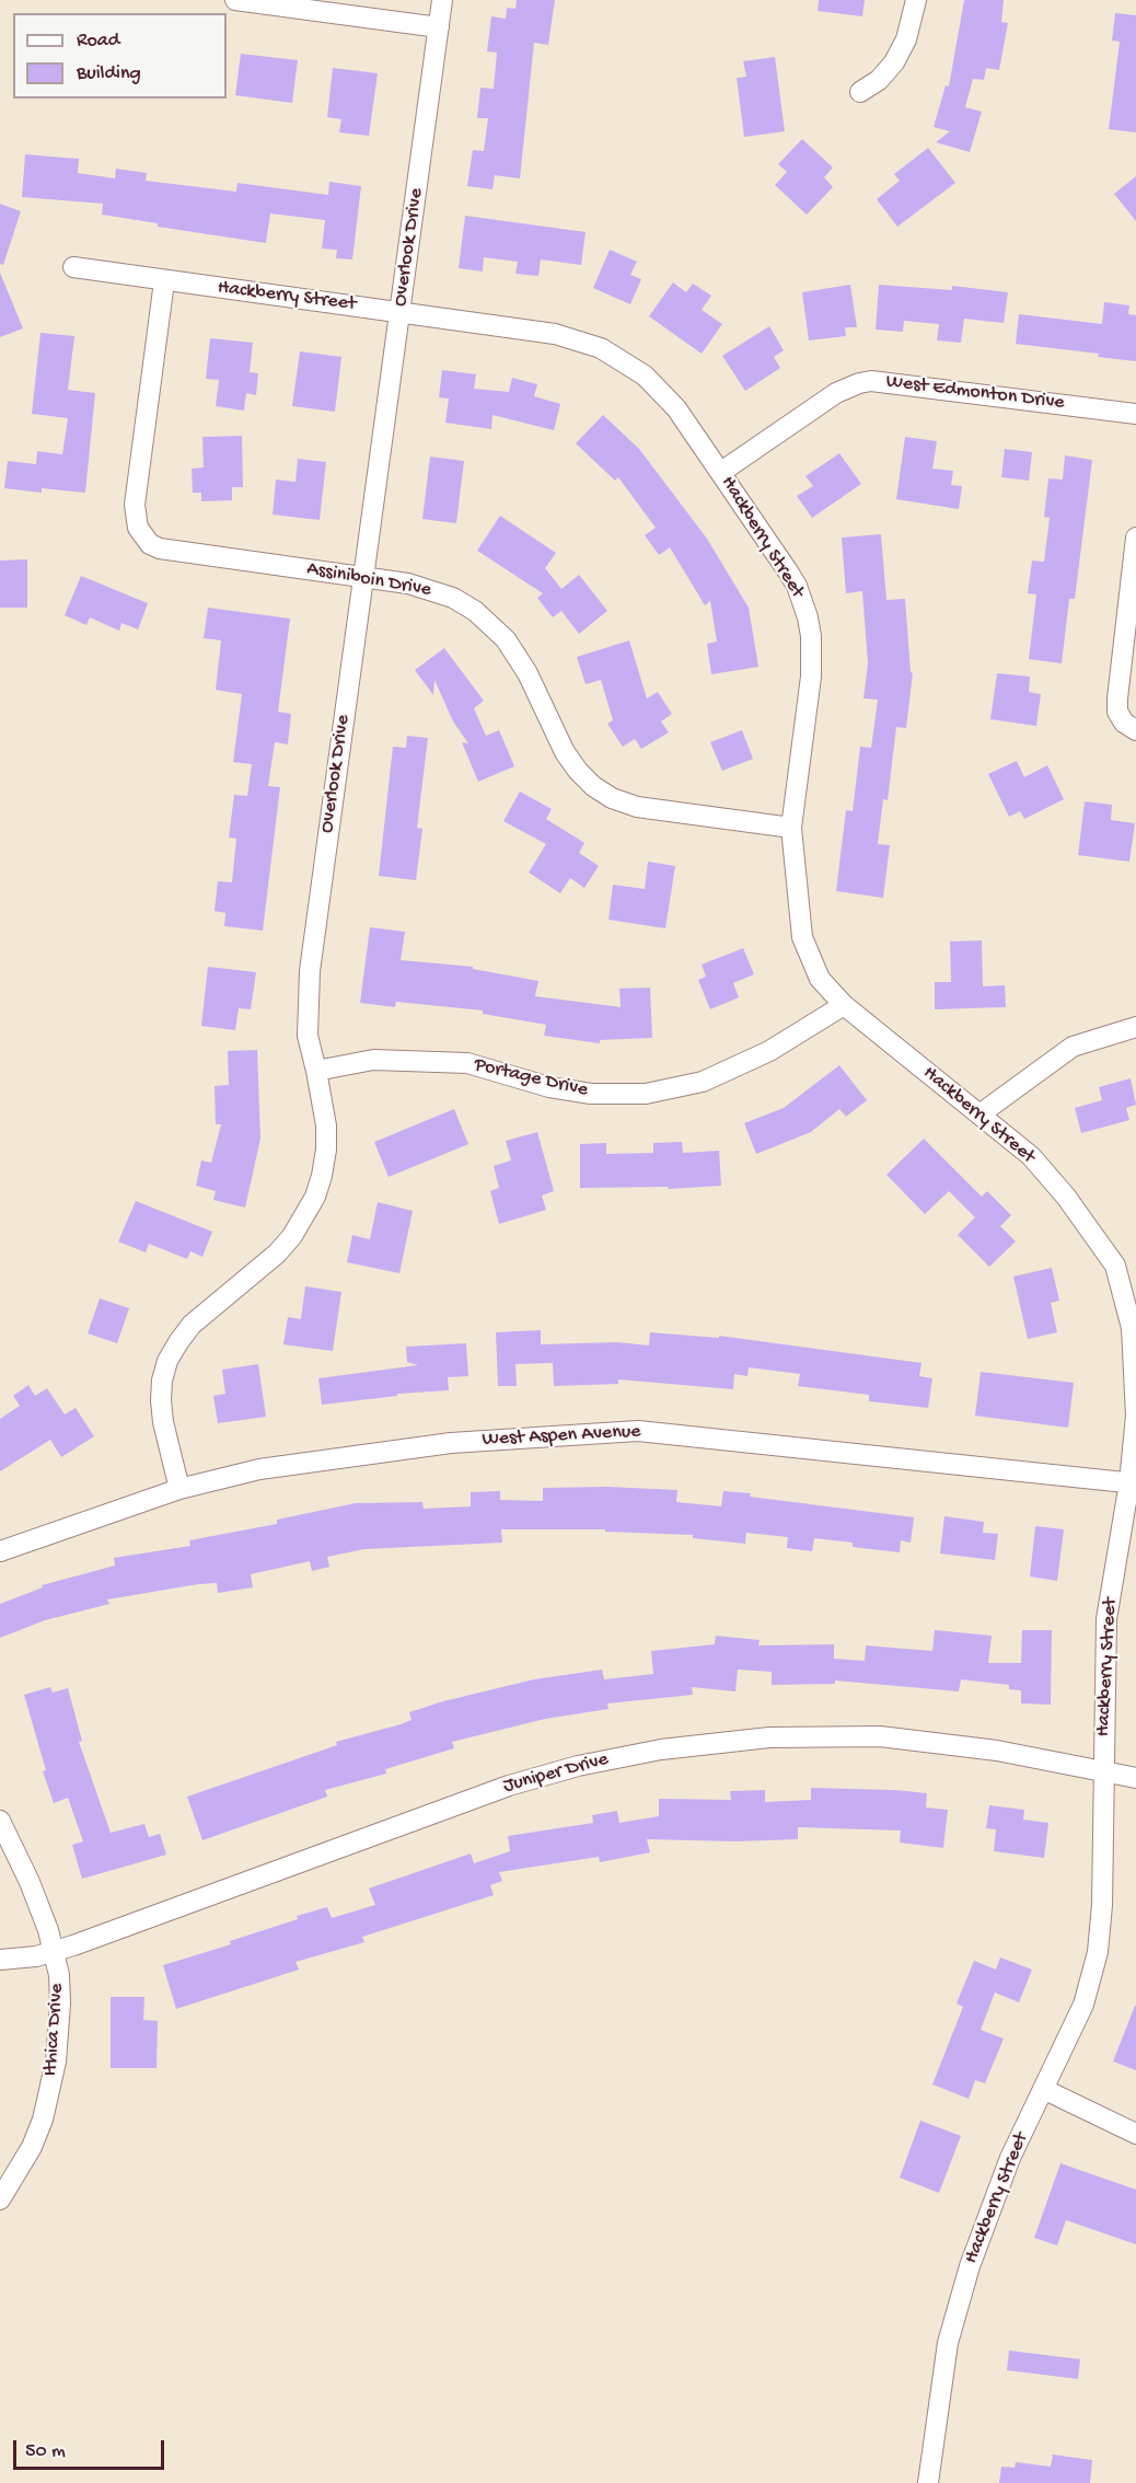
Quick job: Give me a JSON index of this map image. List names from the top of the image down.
{
  "streets": {
    "street": [
      "Overlook Drive",
      "Hackberry Street",
      "West Edmonton Drive",
      "Assiniboin Drive",
      "Portage Drive",
      "West Aspen Avenue",
      "Juniper Drive",
      "Ithica Drive"
    ]
  },
  "crossings": [
    ["Overlook Drive", "Hackberry Street"],
    ["Overlook Drive", "Assiniboin Drive"],
    ["Overlook Drive", "Portage Drive"],
    ["Overlook Drive", "West Aspen Avenue"],
    ["Hackberry Street", "West Edmonton Drive"],
    ["Hackberry Street", "Assiniboin Drive"],
    ["Hackberry Street", "Portage Drive"],
    ["Hackberry Street", "West Aspen Avenue"],
    ["Hackberry Street", "Juniper Drive"],
    ["Juniper Drive", "Ithica Drive"]
  ],
  "legend": ["Road", "Building"],
  "scale_bar": "50 m"
}
